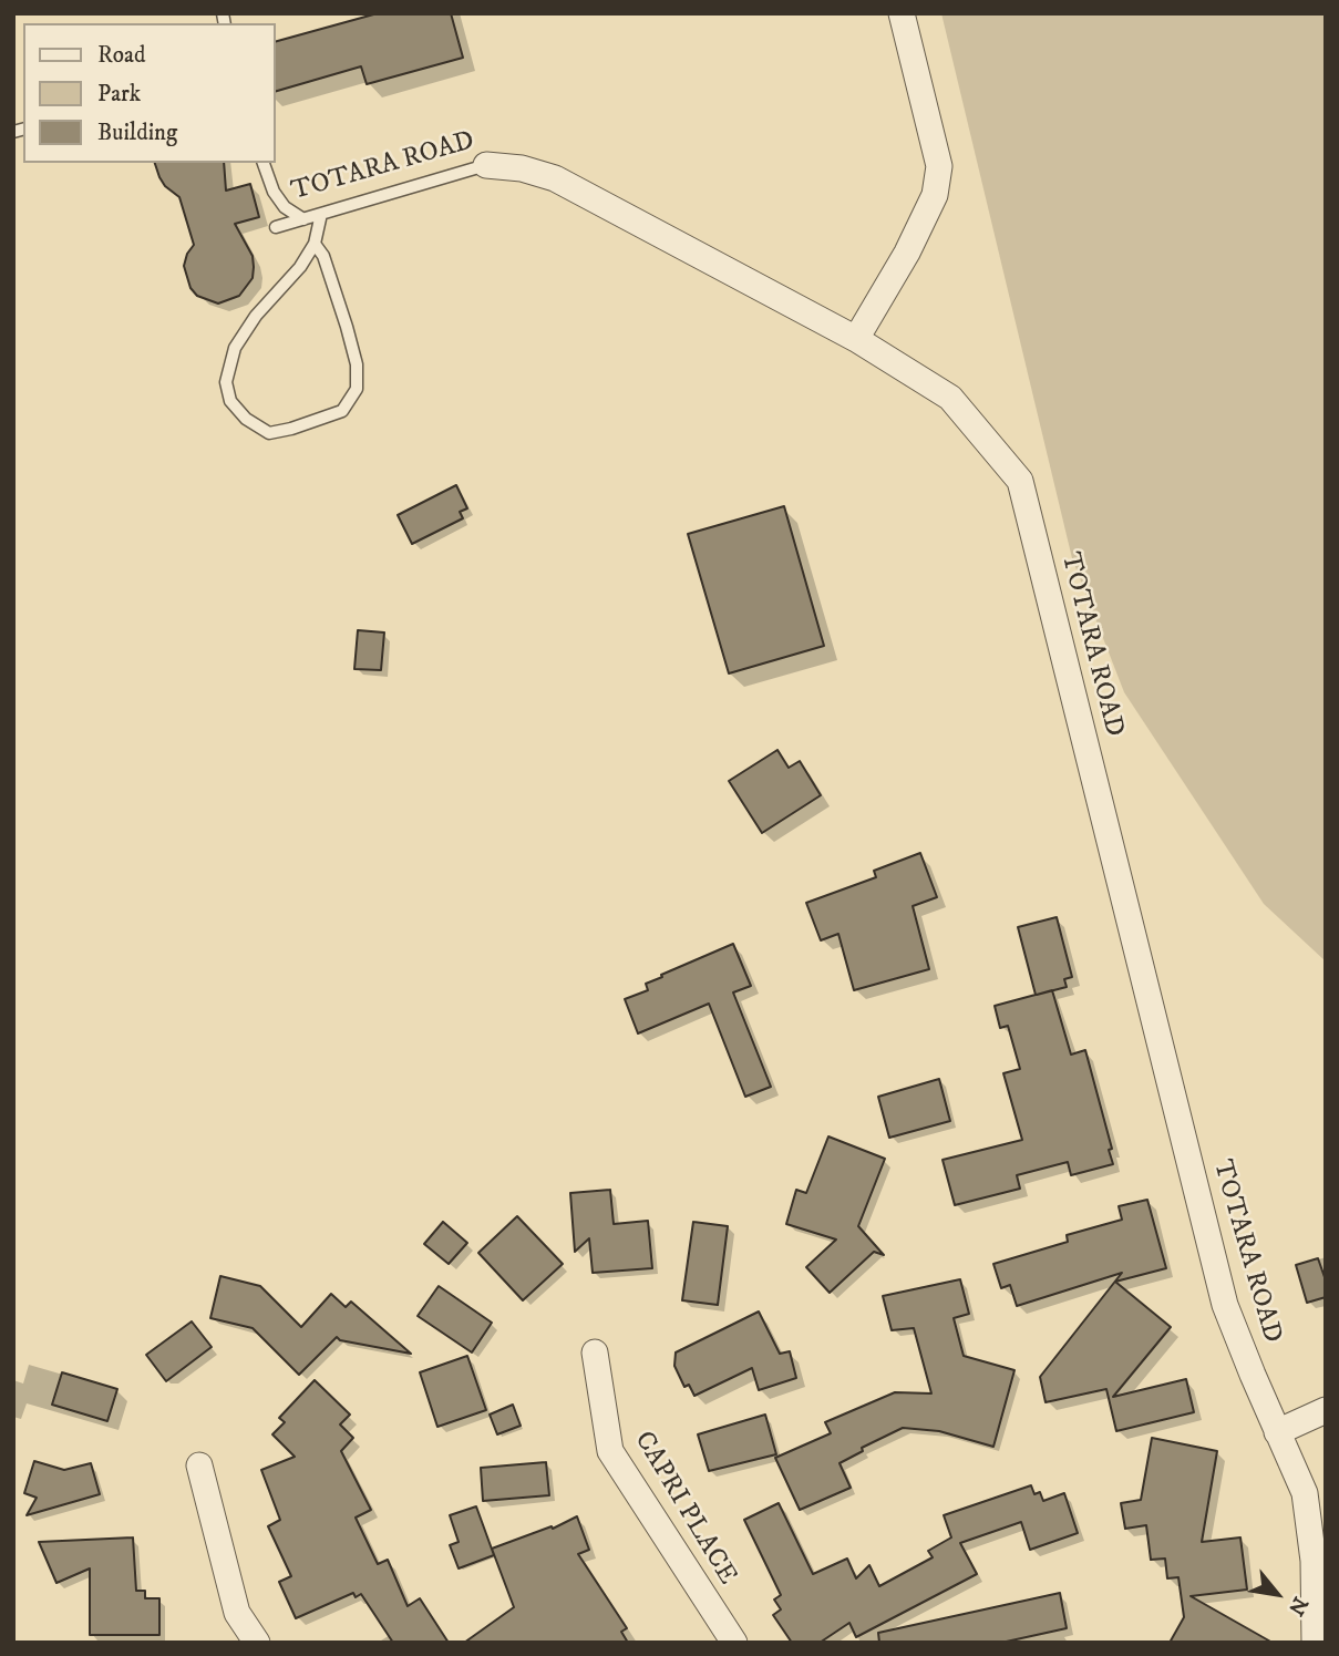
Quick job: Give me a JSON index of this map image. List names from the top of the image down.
{
  "streets": {
    "street": ["TOTARA ROAD", "CAPRI PLACE"]
  },
  "legend": ["Road", "Park", "Building"],
  "north": "bottom right"
}
